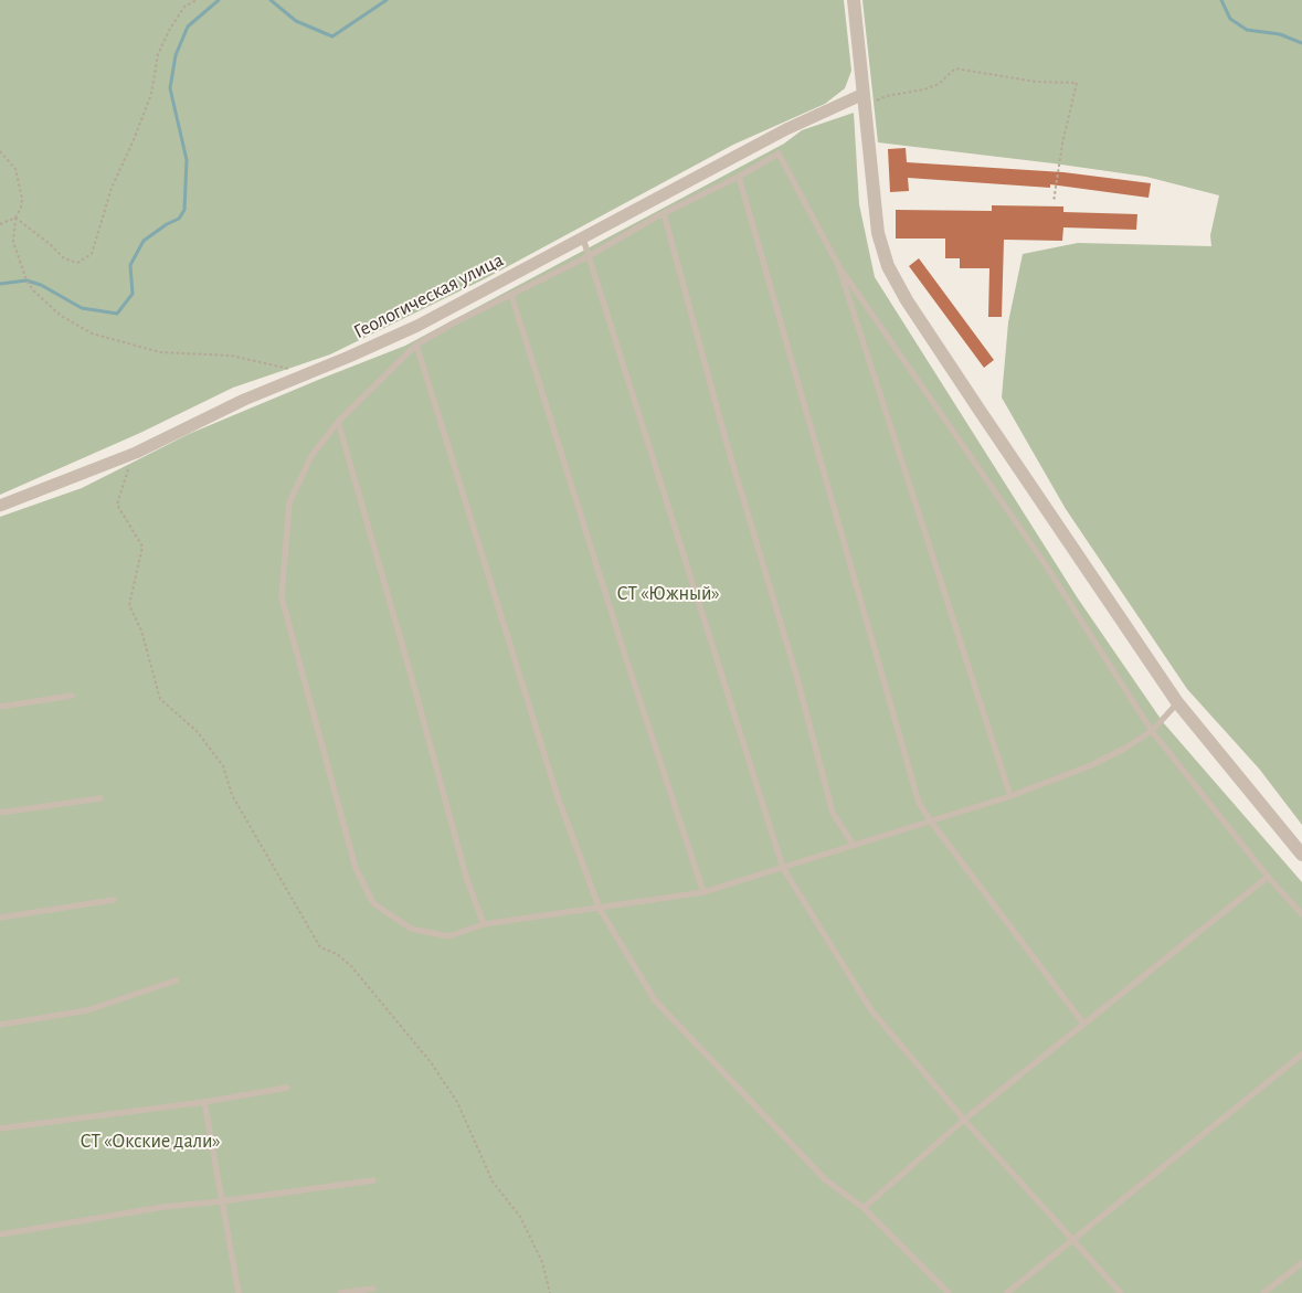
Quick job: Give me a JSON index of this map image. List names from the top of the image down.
{
  "streets": {
    "street": ["Геологическая улица"]
  },
  "parks": ["СТ «Южный»", "СТ «Окские дали»"]
}
